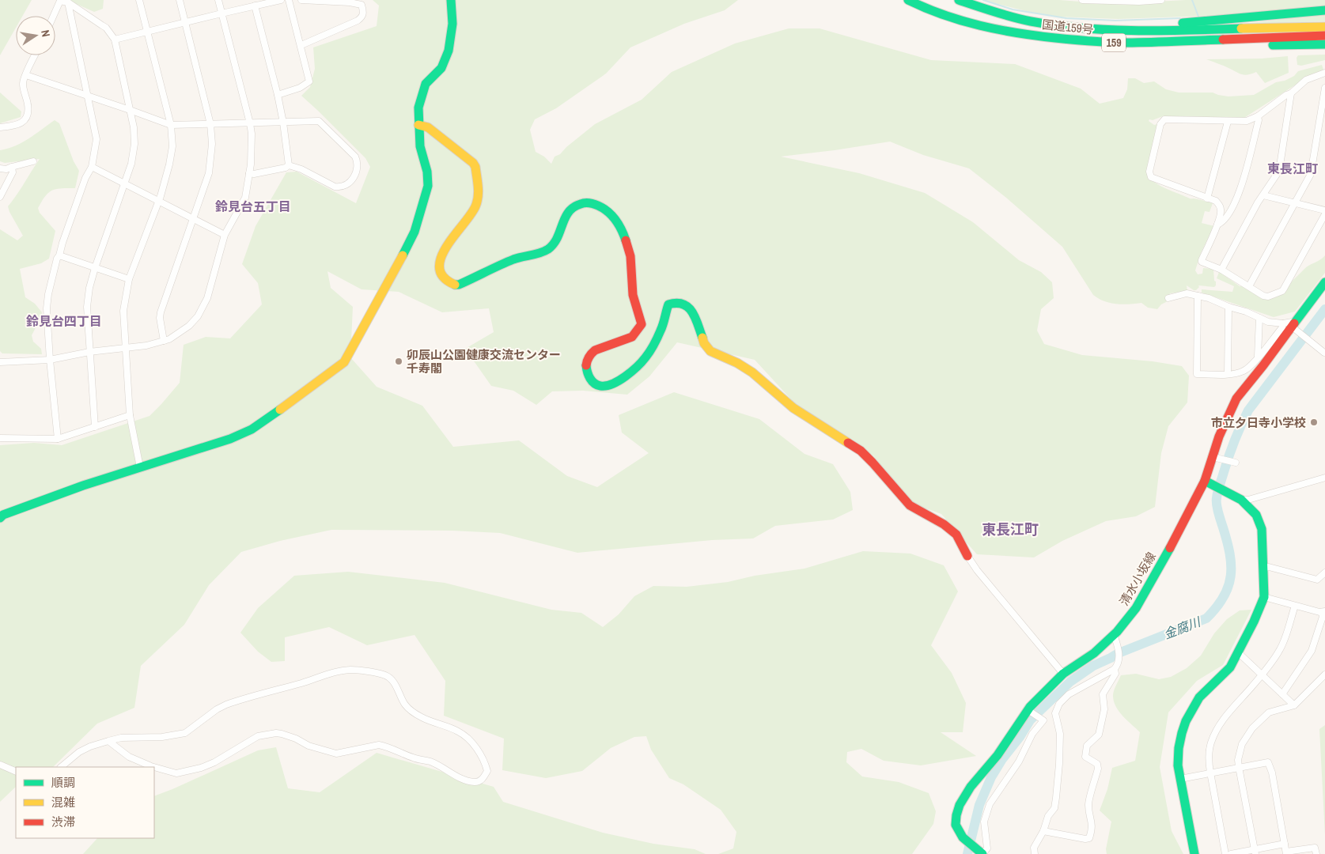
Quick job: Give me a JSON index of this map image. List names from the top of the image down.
{
  "streets": {
    "main road": ["国道159号", "159", "清水小坂線"]
  },
  "crossings": [
    ["国道159号", "159"]
  ],
  "districts": [
    "東長江町",
    "鈴見台五丁目",
    "鈴見台四丁目",
    "東長江町"
  ],
  "water": ["金腐川"],
  "places": ["卯辰山公園健康交流センター 千寿閣", "市立夕日寺小学校"],
  "legend": ["順調", "混雑", "渋滞"],
  "north": "right"
}
